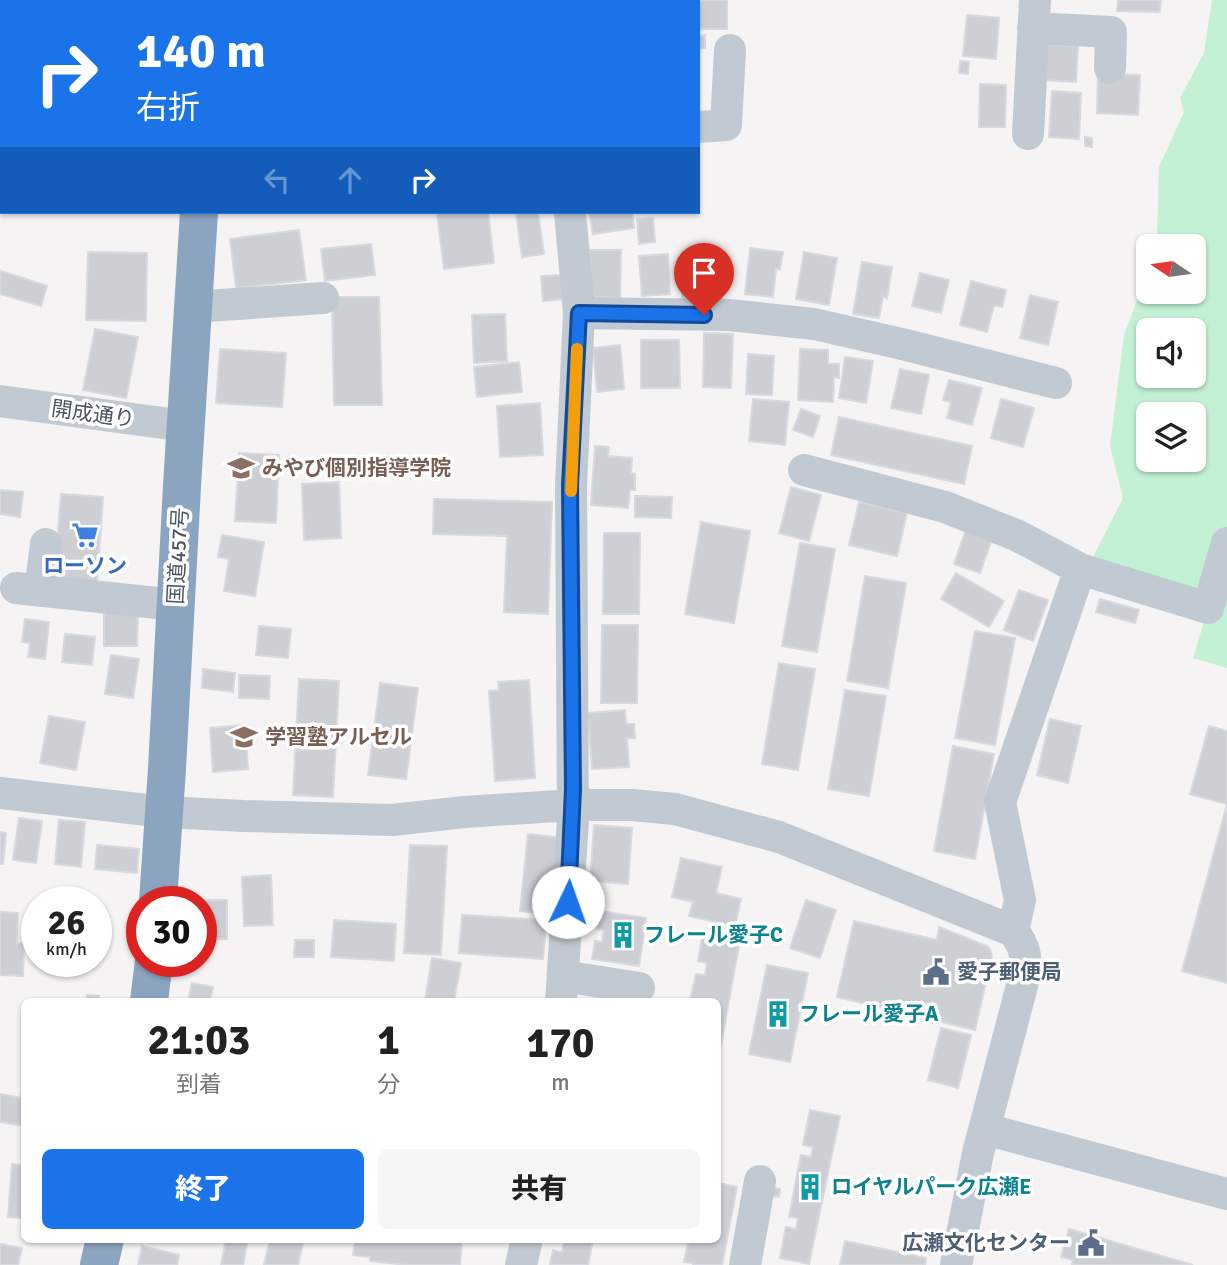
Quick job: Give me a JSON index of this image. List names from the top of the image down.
{
  "streets": {
    "highway": ["国道457号"],
    "street": ["開成通り"]
  },
  "crossings": [
    ["開成通り", "国道457号"]
  ],
  "places": {
    "school or university": ["みやび個別指導学院", "学習塾アルセル"],
    "supermarket": ["ローソン"],
    "building": ["フレール愛子C", "フレール愛子A", "ロイヤルパーク広瀬E"],
    "public building": ["愛子郵便局", "広瀬文化センター"]
  },
  "north": "left",
  "page": {
    "turn": ["140 m", "右折"],
    "speed": "26 km/h",
    "limit": "30",
    "eta": [
      "21:03",
      "到着",
      "1",
      "分",
      "170",
      "m"
    ],
    "buttons": ["終了", "共有"]
  }
}
